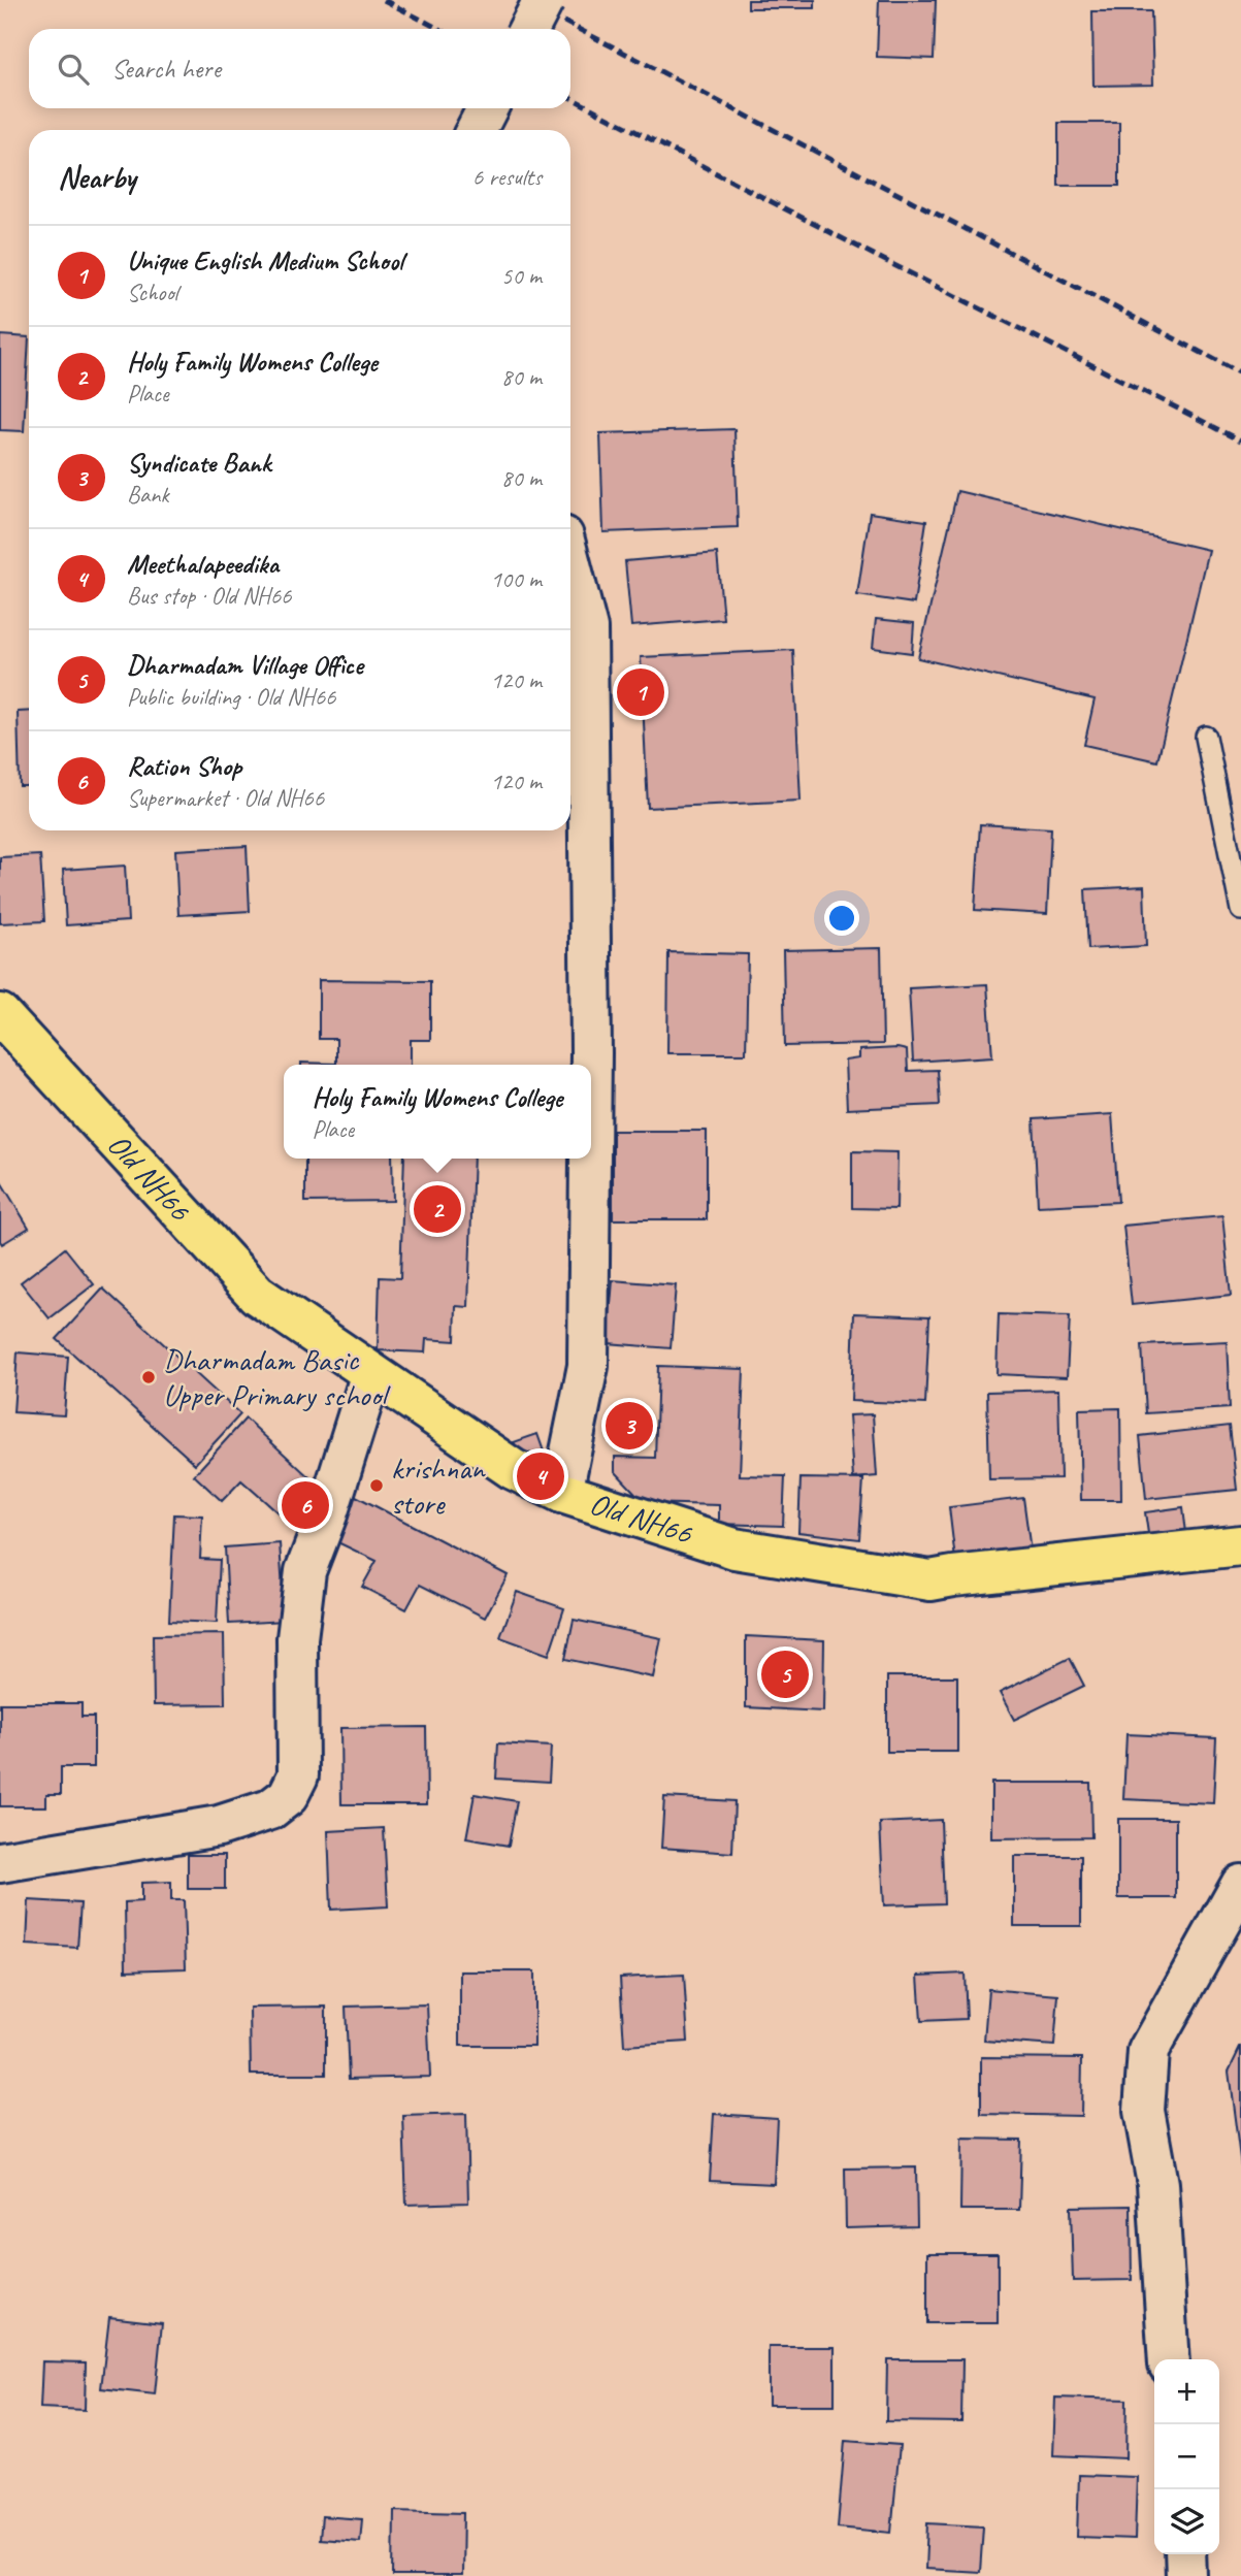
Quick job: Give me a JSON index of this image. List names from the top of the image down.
{
  "streets": {
    "main road": ["Old NH66"]
  },
  "places": ["Dharmadam Basic Upper Primary school", "krishnan store"],
  "page": {
    "search": "Search here",
    "heading": ["Nearby", "6 results"],
    "list": [
      {
        "mark": "1",
        "name": "Unique English Medium School",
        "note": "School",
        "value": "50 m"
      },
      {
        "mark": "2",
        "name": "Holy Family Womens College",
        "note": "Place",
        "value": "80 m"
      },
      {
        "mark": "3",
        "name": "Syndicate Bank",
        "note": "Bank",
        "value": "80 m"
      },
      {
        "mark": "4",
        "name": "Meethalapeedika",
        "note": "Bus stop · Old NH66",
        "value": "100 m"
      },
      {
        "mark": "5",
        "name": "Dharmadam Village Office",
        "note": "Public building · Old NH66",
        "value": "120 m"
      },
      {
        "mark": "6",
        "name": "Ration Shop",
        "note": "Supermarket · Old NH66",
        "value": "120 m"
      }
    ],
    "pins": [
      "1",
      "2",
      "3",
      "4",
      "6",
      "5"
    ],
    "popup": ["Holy Family Womens College", "Place"],
    "map_buttons": ["+", "−"]
  }
}
